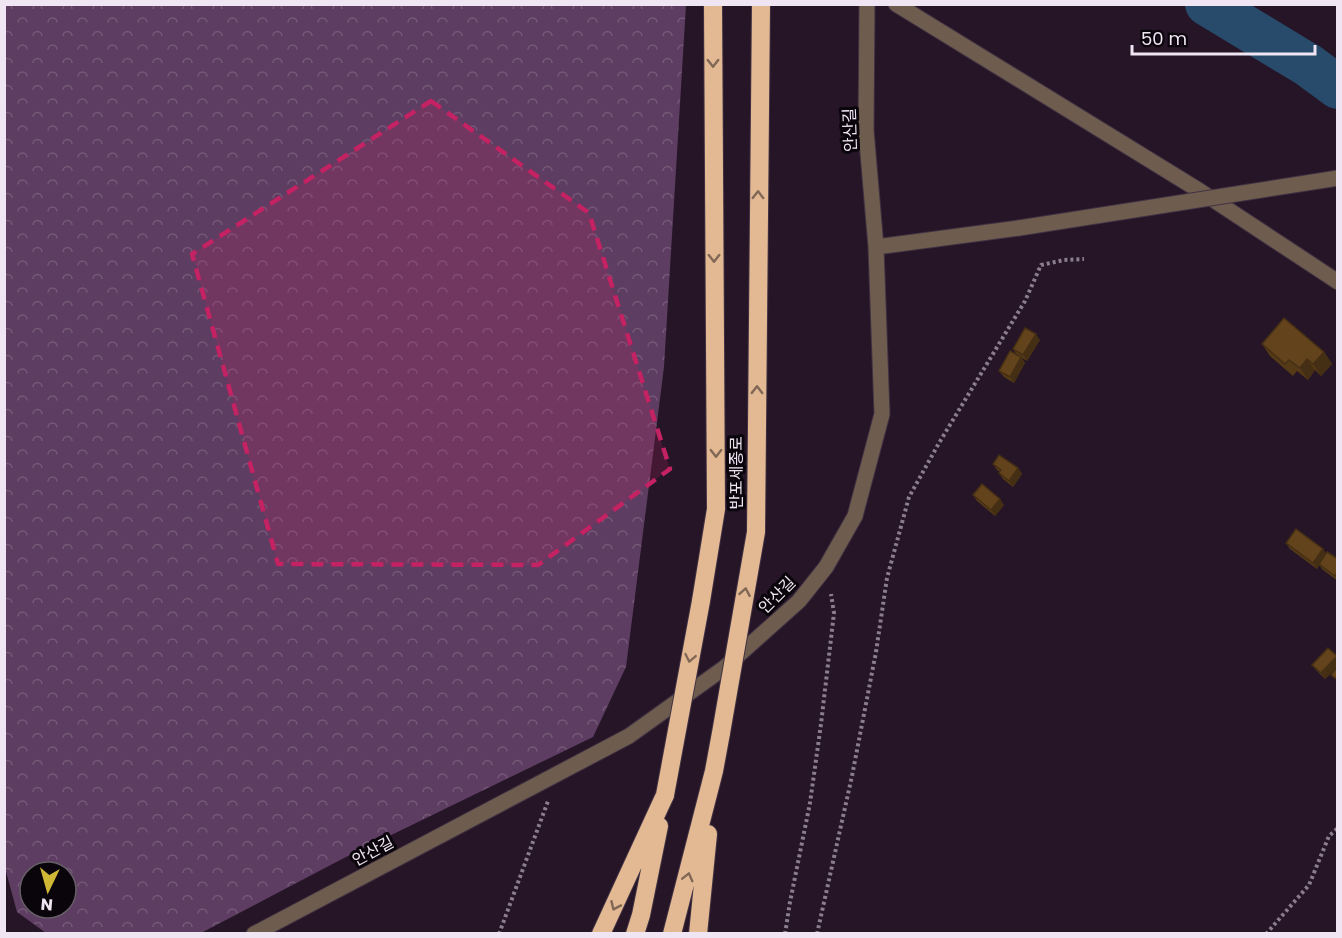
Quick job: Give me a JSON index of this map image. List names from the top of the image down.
{
  "streets": {
    "highway": ["반포세종로"],
    "street": ["안산길"]
  },
  "scale_bar": "50 m",
  "north": "bottom"
}
